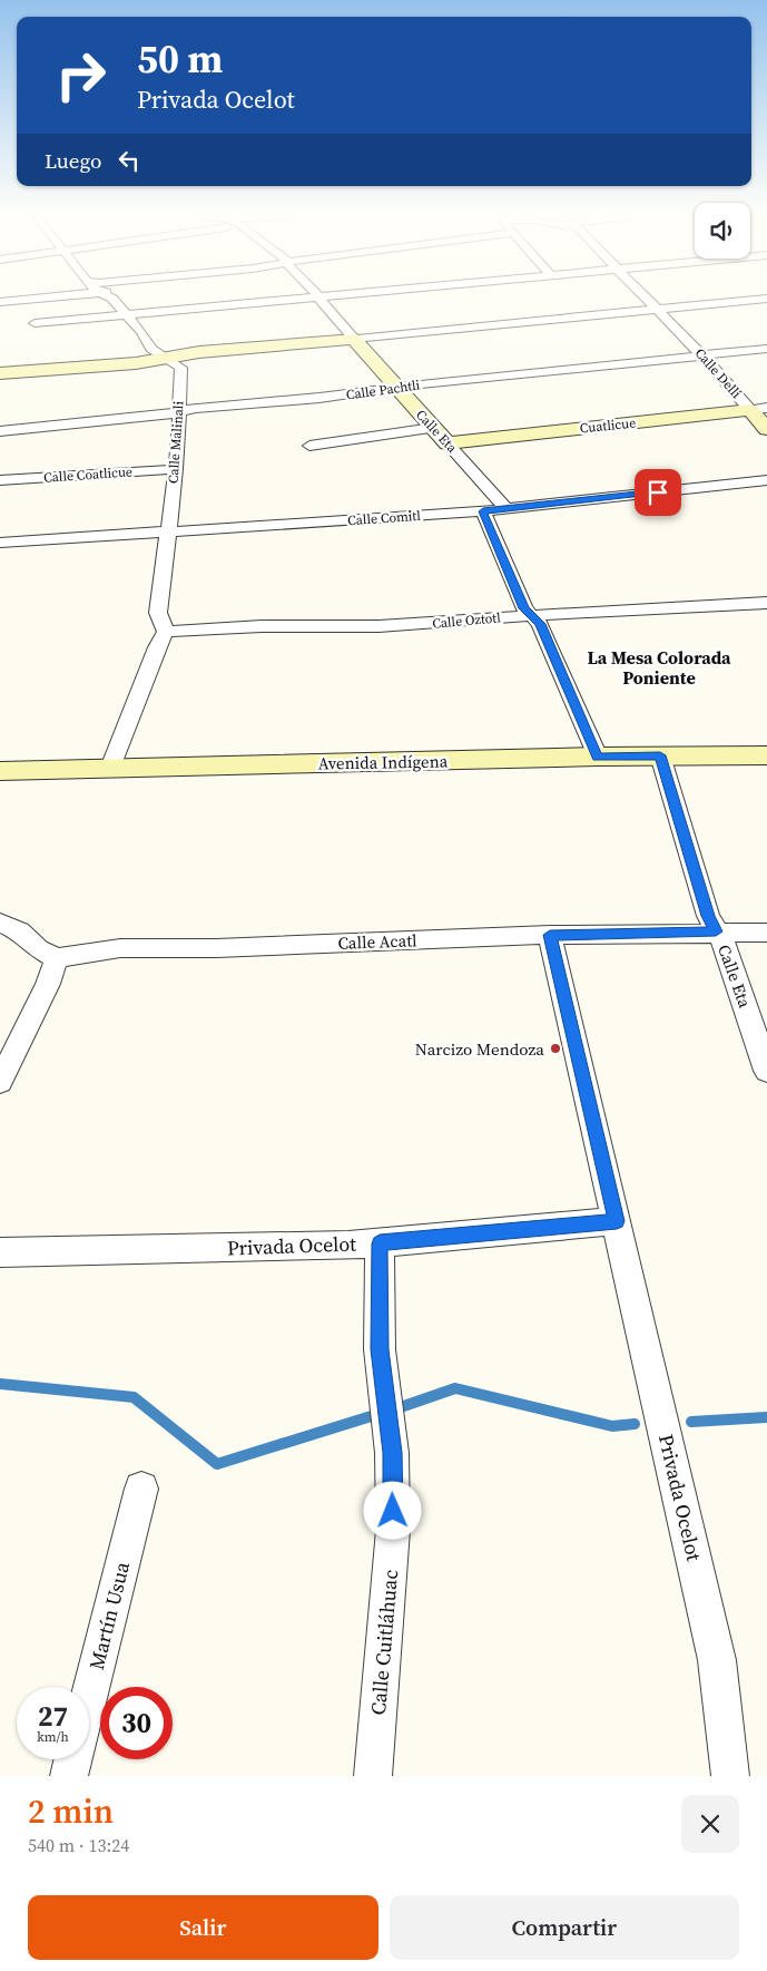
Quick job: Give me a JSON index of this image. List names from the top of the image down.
{
  "streets": {
    "street": [
      "Calle Delli",
      "Calle Pachtli",
      "Cuatlicue",
      "Calle Eta",
      "Calle Malinali",
      "Calle Coatlicue",
      "Calle Comitl",
      "Calle Oztotl",
      "Avenida Indígena",
      "Calle Acatl",
      "Privada Ocelot",
      "Martín Usua",
      "Calle Cuitláhuac"
    ]
  },
  "crossings": [
    ["Calle Delli", "Calle Pachtli"],
    ["Calle Delli", "Cuatlicue"],
    ["Calle Pachtli", "Calle Eta"],
    ["Calle Pachtli", "Calle Malinali"],
    ["Cuatlicue", "Calle Eta"],
    ["Calle Eta", "Calle Comitl"],
    ["Calle Eta", "Avenida Indígena"],
    ["Calle Eta", "Calle Acatl"],
    ["Calle Malinali", "Calle Coatlicue"],
    ["Calle Malinali", "Calle Comitl"],
    ["Calle Malinali", "Calle Oztotl"],
    ["Calle Acatl", "Privada Ocelot"],
    ["Privada Ocelot", "Calle Cuitláhuac"]
  ],
  "districts": ["La Mesa Colorada Poniente"],
  "places": ["Narcizo Mendoza"],
  "page": {
    "turn": ["50 m", "Privada Ocelot"],
    "then": "Luego",
    "speed": "27 km/h",
    "limit": "30",
    "heading": ["2 min", "540 m · 13:24"],
    "buttons": ["Salir", "Compartir"]
  }
}
